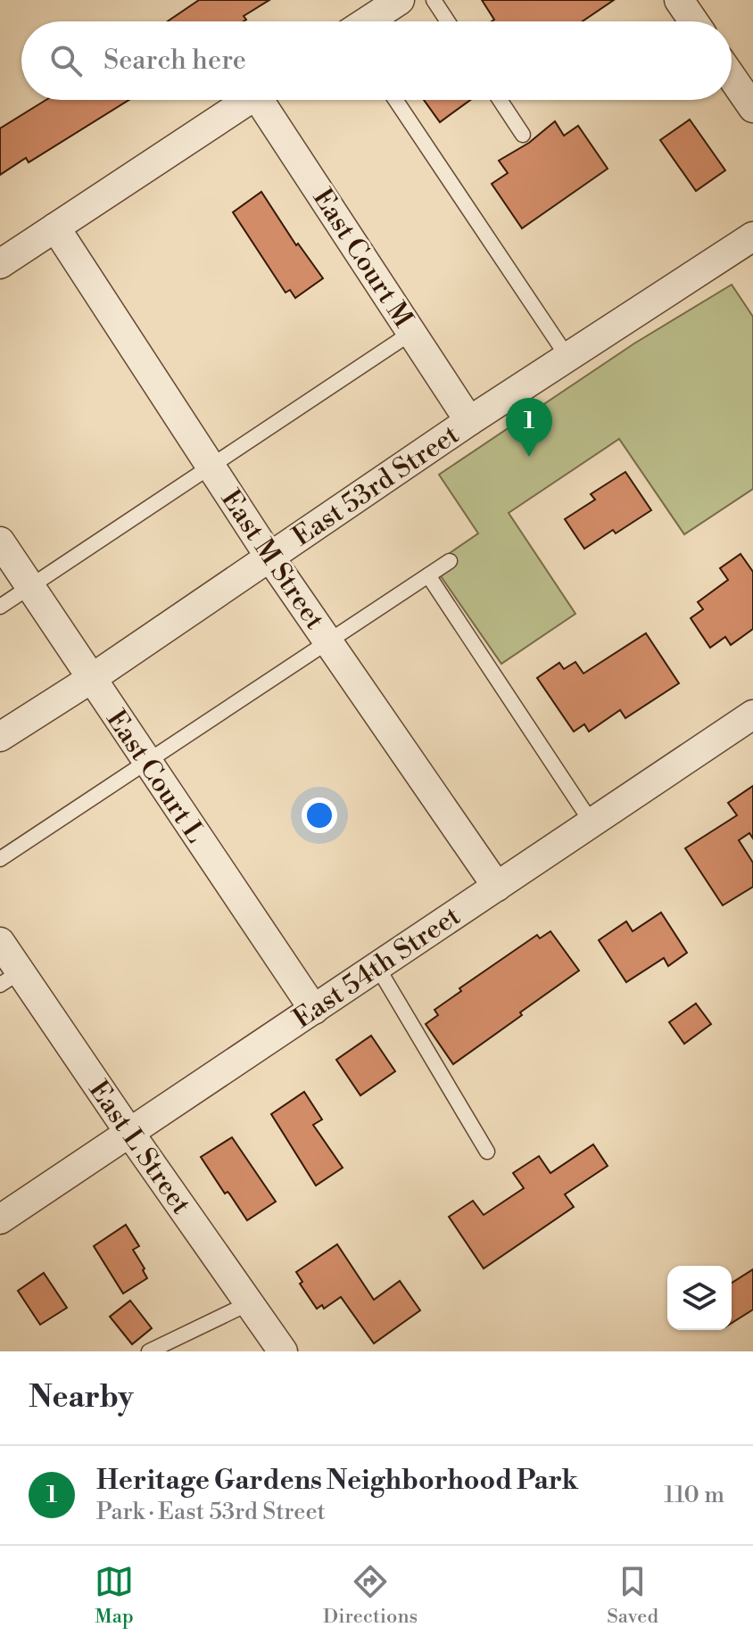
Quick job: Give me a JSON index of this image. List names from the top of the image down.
{
  "streets": {
    "street": [
      "East Court M",
      "East 53rd Street",
      "East M Street",
      "East Court L",
      "East 54th Street",
      "East L Street"
    ]
  },
  "crossings": [
    ["East Court M", "East 53rd Street"],
    ["East 53rd Street", "East M Street"],
    ["East 53rd Street", "East Court L"],
    ["East M Street", "East 54th Street"],
    ["East Court L", "East 54th Street"],
    ["East 54th Street", "East L Street"]
  ],
  "page": {
    "search": "Search here",
    "pins": "1",
    "heading": "Nearby",
    "list": [
      {
        "mark": "1",
        "name": "Heritage Gardens Neighborhood Park",
        "note": "Park · East 53rd Street",
        "value": "110 m"
      }
    ],
    "nav": ["Map", "Directions", "Saved"]
  }
}
